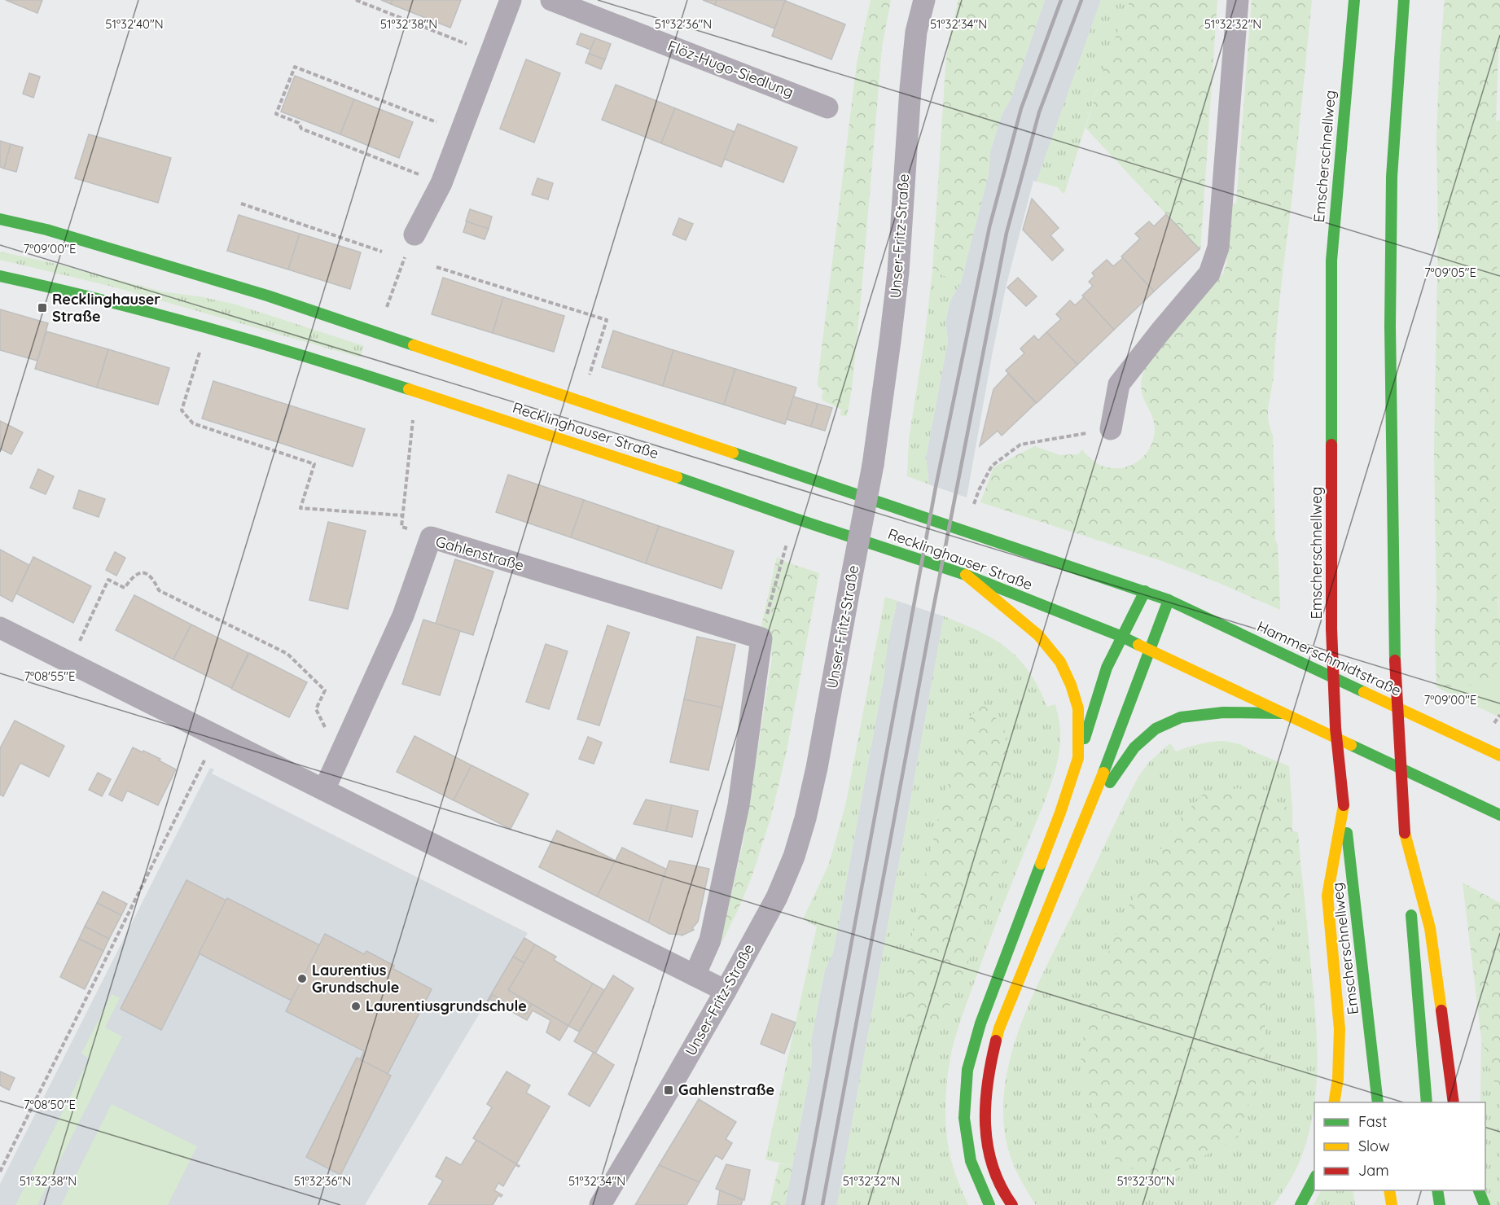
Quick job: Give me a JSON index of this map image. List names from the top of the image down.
{
  "streets": {
    "main road": ["Emscherschnellweg", "Recklinghauser Straße", "Hammerschmidtstraße"],
    "street": ["Flöz-Hugo-Siedlung", "Unser-Fritz-Straße", "Gahlenstraße"]
  },
  "crossings": [
    ["Recklinghauser Straße", "Hammerschmidtstraße"]
  ],
  "places": {
    "transit": ["Recklinghauser Straße", "Gahlenstraße"],
    "other": ["Laurentius Grundschule", "Laurentiusgrundschule"]
  },
  "legend": ["Fast", "Slow", "Jam"],
  "coordinates": [
    "51°32'40\"N",
    "51°32'38\"N",
    "51°32'36\"N",
    "51°32'34\"N",
    "51°32'32\"N",
    "7°09'00\"E",
    "7°09'05\"E",
    "7°08'55\"E",
    "7°08'50\"E",
    "51°32'30\"N"
  ]
}
